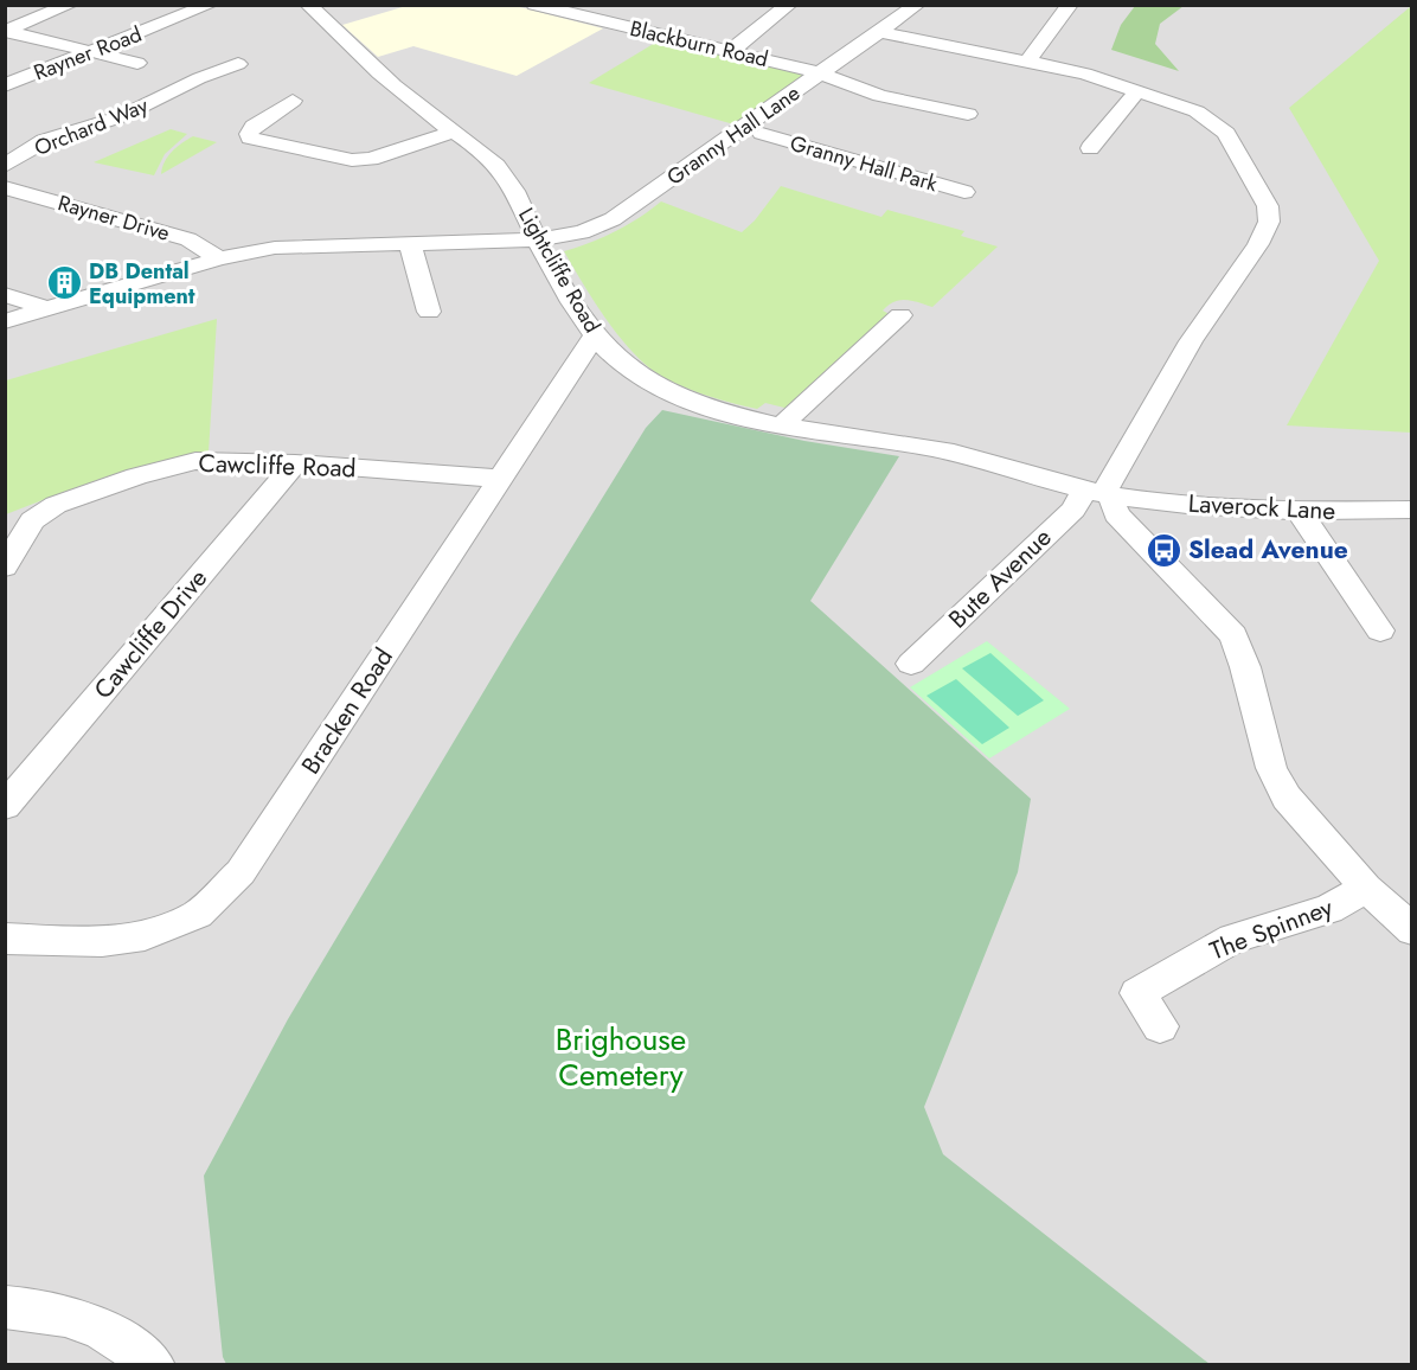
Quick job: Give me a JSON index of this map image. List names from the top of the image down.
{
  "streets": {
    "street": [
      "Blackburn Road",
      "Rayner Road",
      "Orchard Way",
      "Granny Hall Lane",
      "Granny Hall Park",
      "Rayner Drive",
      "Lightcliffe Road",
      "Cawcliffe Road",
      "Laverock Lane",
      "Bute Avenue",
      "Cawcliffe Drive",
      "Bracken Road",
      "The Spinney"
    ]
  },
  "crossings": [
    ["Blackburn Road", "Granny Hall Lane"],
    ["Granny Hall Lane", "Rayner Drive"],
    ["Granny Hall Lane", "Lightcliffe Road"],
    ["Lightcliffe Road", "Laverock Lane"],
    ["Lightcliffe Road", "Bute Avenue"],
    ["Lightcliffe Road", "Bracken Road"],
    ["Cawcliffe Road", "Cawcliffe Drive"],
    ["Cawcliffe Road", "Bracken Road"],
    ["Laverock Lane", "Bute Avenue"]
  ],
  "parks": ["Brighouse Cemetery"],
  "places": {
    "building": ["DB Dental Equipment"],
    "bus stop": ["Slead Avenue"]
  }
}
